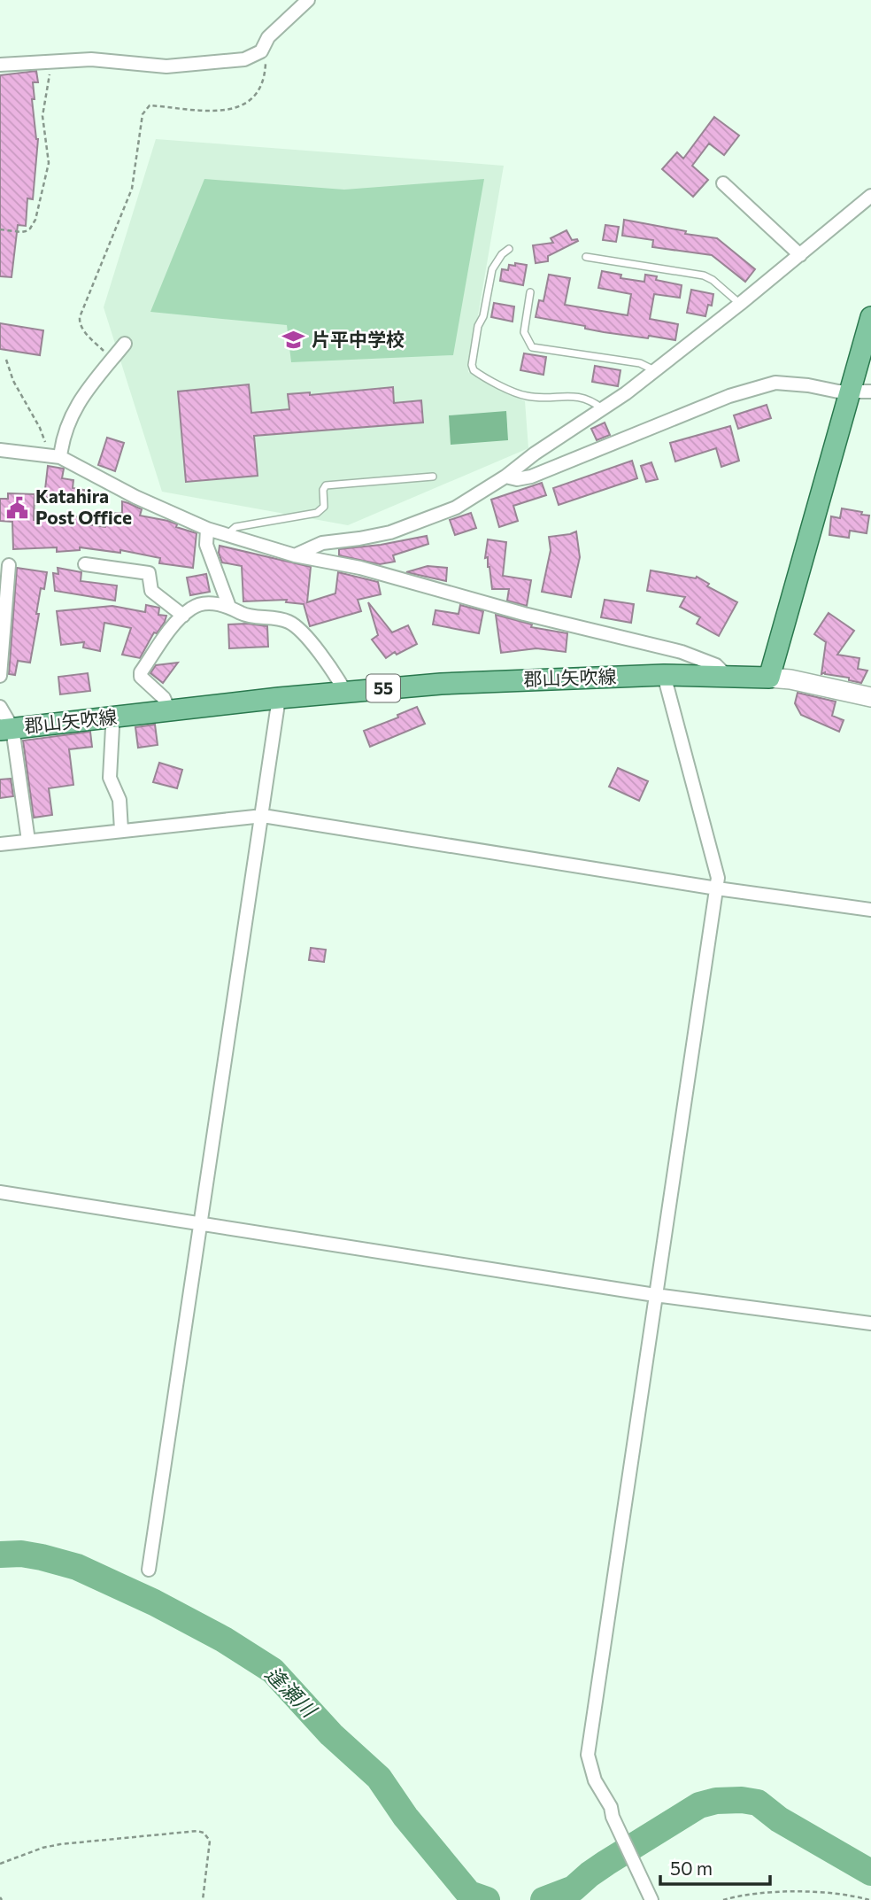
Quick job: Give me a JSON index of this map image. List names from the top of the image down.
{
  "streets": {
    "main road": ["郡山矢吹線", "55"]
  },
  "water": ["逢瀬川"],
  "places": {
    "school or university": ["片平中学校"],
    "public building": ["Katahira Post Office"]
  },
  "scale_bar": "50 m"
}
